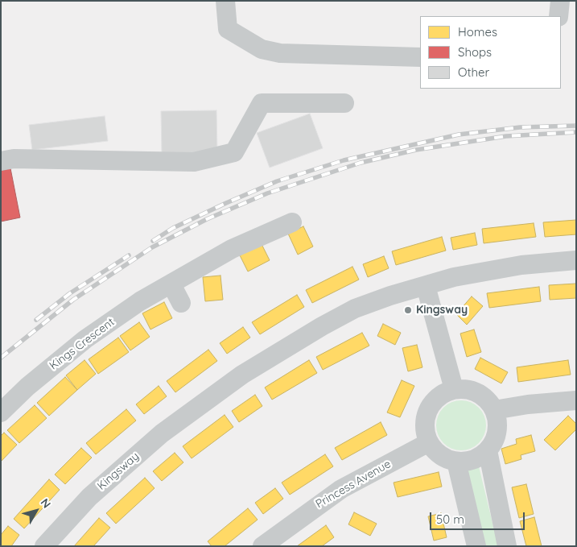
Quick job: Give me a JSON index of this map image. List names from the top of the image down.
{
  "streets": {
    "street": ["Kings Crescent", "Kingsway", "Princess Avenue"]
  },
  "places": ["Kingsway"],
  "legend": ["Homes", "Shops", "Other"],
  "scale_bar": "50 m",
  "north": "top right"
}
